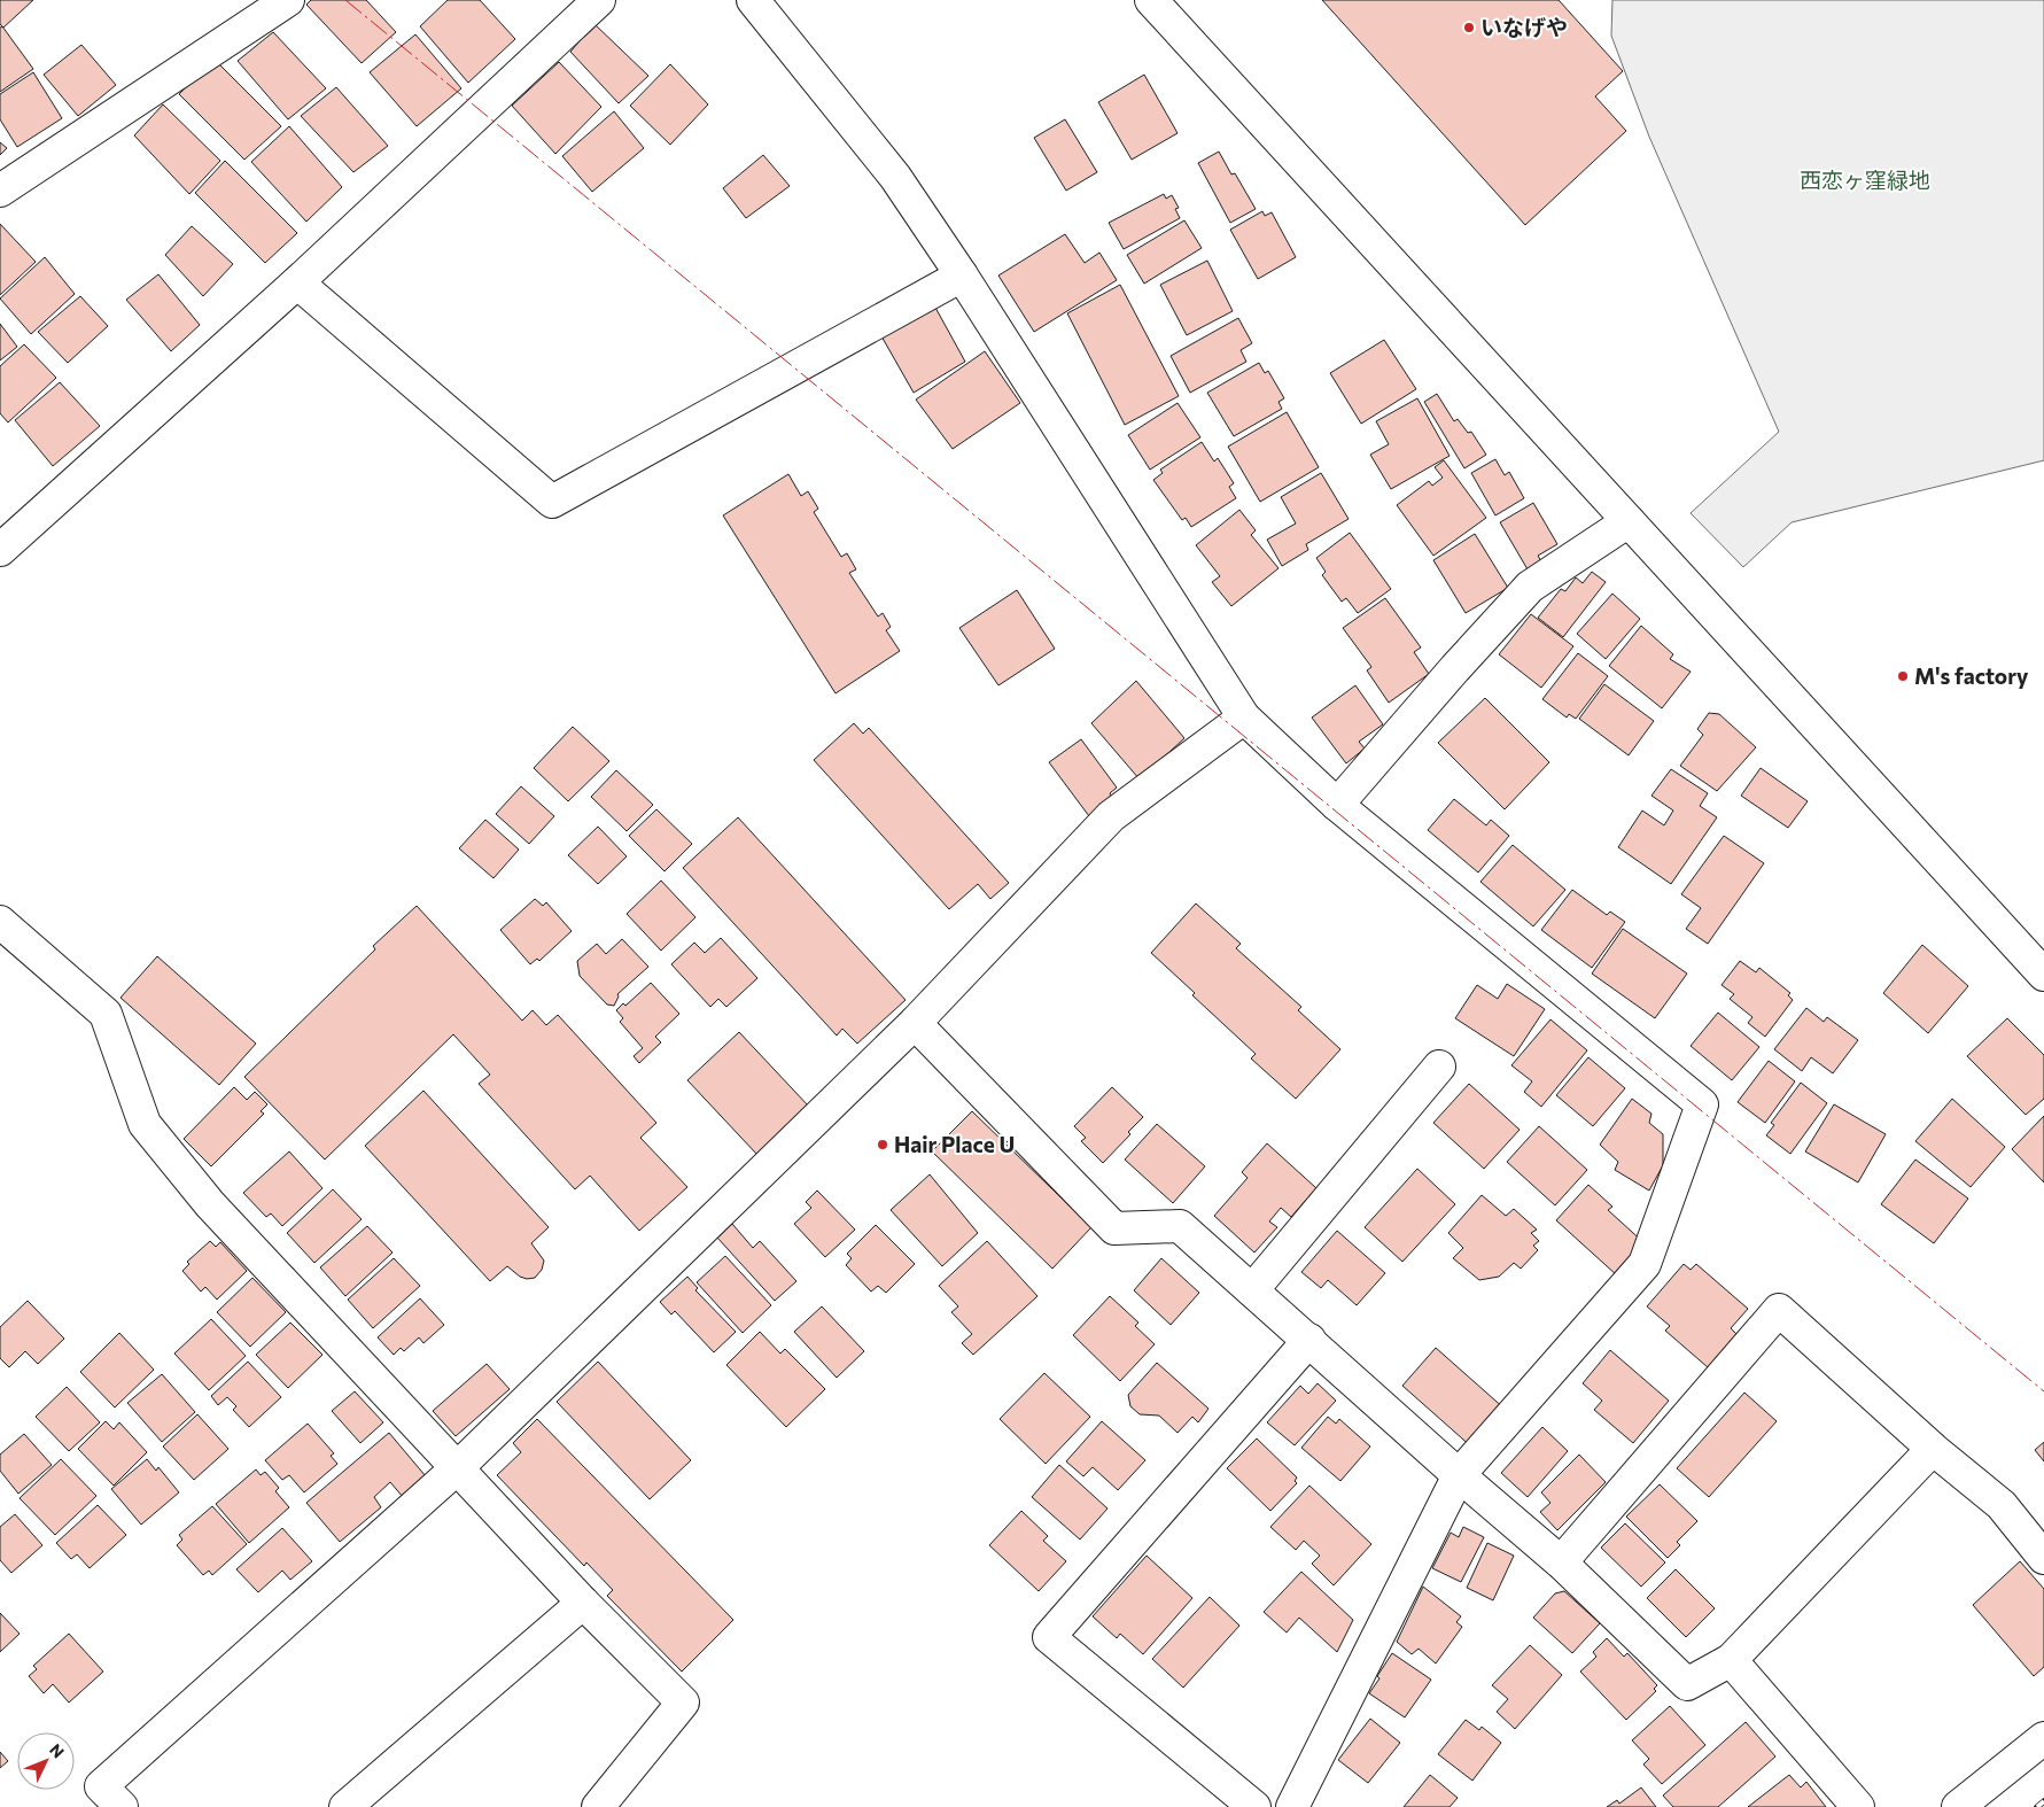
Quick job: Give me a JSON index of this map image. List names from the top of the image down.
{
  "parks": ["西恋ヶ窪緑地"],
  "places": ["いなげや", "M's factory", "Hair Place U"],
  "north": "top right"
}
